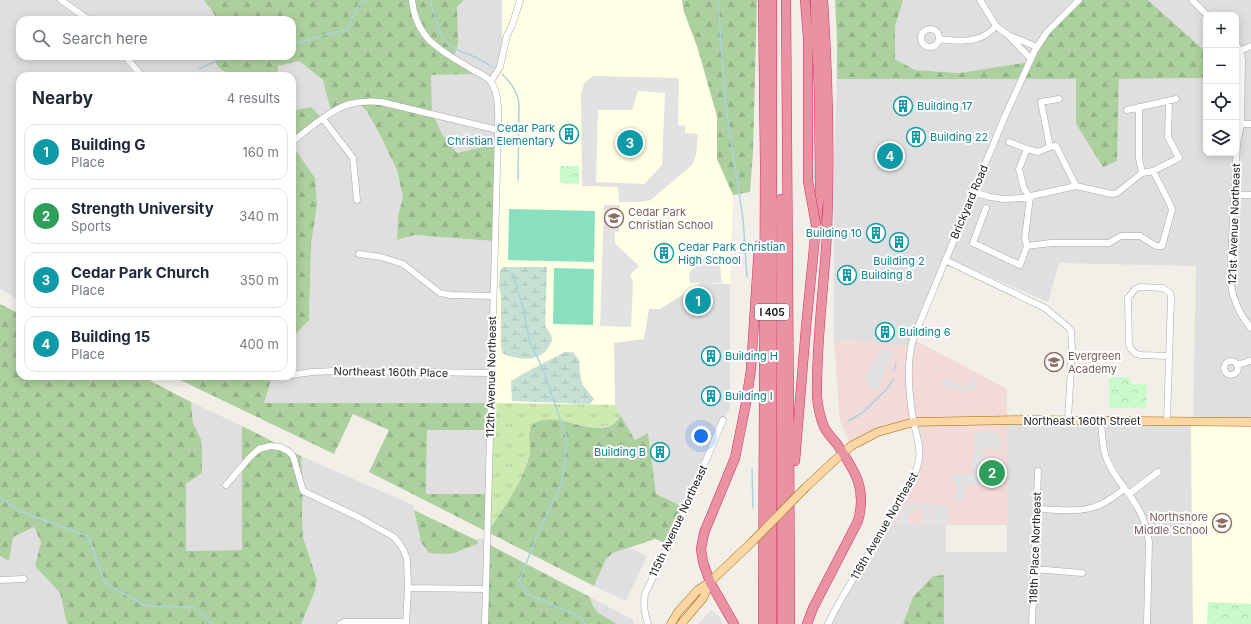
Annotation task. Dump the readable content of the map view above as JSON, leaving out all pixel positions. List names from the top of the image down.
{
  "streets": {
    "highway": ["I 405"],
    "main road": ["Northeast 160th Street"],
    "street": [
      "Brickyard Road",
      "121st Avenue Northeast",
      "Northeast 160th Place",
      "112th Avenue Northeast",
      "115th Avenue Northeast",
      "116th Avenue Northeast",
      "118th Place Northeast"
    ]
  },
  "crossings": [
    ["Brickyard Road", "Northeast 160th Street"],
    ["Brickyard Road", "116th Avenue Northeast"],
    ["Northeast 160th Place", "112th Avenue Northeast"],
    ["Northeast 160th Street", "116th Avenue Northeast"]
  ],
  "places": {
    "building": [
      "Building 17",
      "Cedar Park Christian Elementary",
      "Building 22",
      "Building 10",
      "Building 2",
      "Cedar Park Christian High School",
      "Building 8",
      "Building 6",
      "Building H",
      "Building I",
      "Building B"
    ],
    "school or university": ["Cedar Park Christian School", "Evergreen Academy", "Northshore Middle School"]
  },
  "page": {
    "map_buttons": ["+", "−"],
    "search": "Search here",
    "heading": ["Nearby", "4 results"],
    "list": [
      {
        "mark": "1",
        "name": "Building G",
        "note": "Place",
        "value": "160 m"
      },
      {
        "mark": "2",
        "name": "Strength University",
        "note": "Sports",
        "value": "340 m"
      },
      {
        "mark": "3",
        "name": "Cedar Park Church",
        "note": "Place",
        "value": "350 m"
      },
      {
        "mark": "4",
        "name": "Building 15",
        "note": "Place",
        "value": "400 m"
      }
    ],
    "pins": [
      "3",
      "4",
      "1",
      "2"
    ]
  }
}
